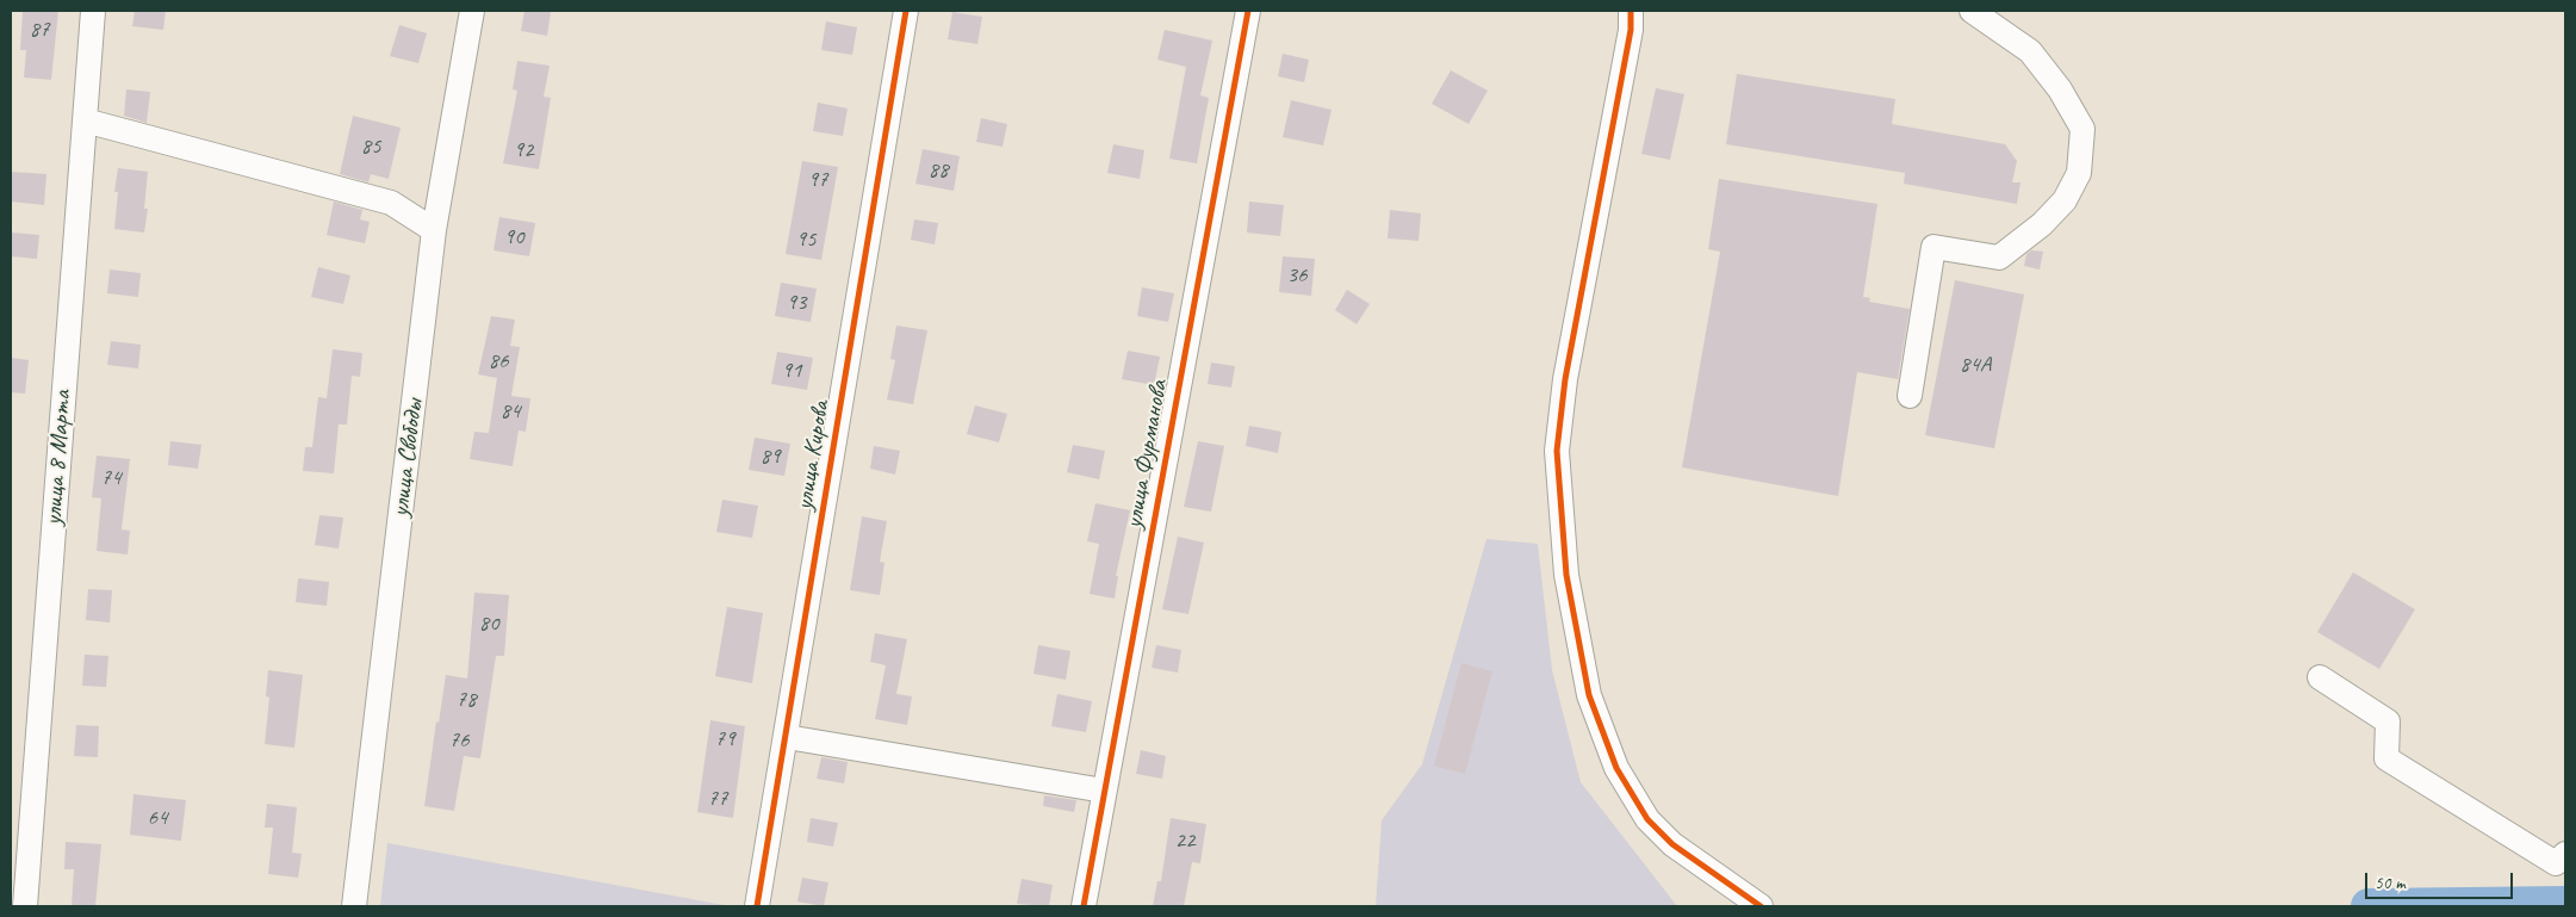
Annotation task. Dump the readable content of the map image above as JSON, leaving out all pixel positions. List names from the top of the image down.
{
  "streets": {
    "street": [
      "улица Фурманова",
      "улица Кирова",
      "улица 8 Марта",
      "улица Свободы"
    ]
  },
  "house_numbers": [
    "87",
    "85",
    "92",
    "88",
    "97",
    "90",
    "95",
    "36",
    "93",
    "86",
    "84А",
    "91",
    "84",
    "89",
    "74",
    "80",
    "78",
    "79",
    "76",
    "77",
    "64",
    "22"
  ],
  "scale_bar": "50 m"
}
